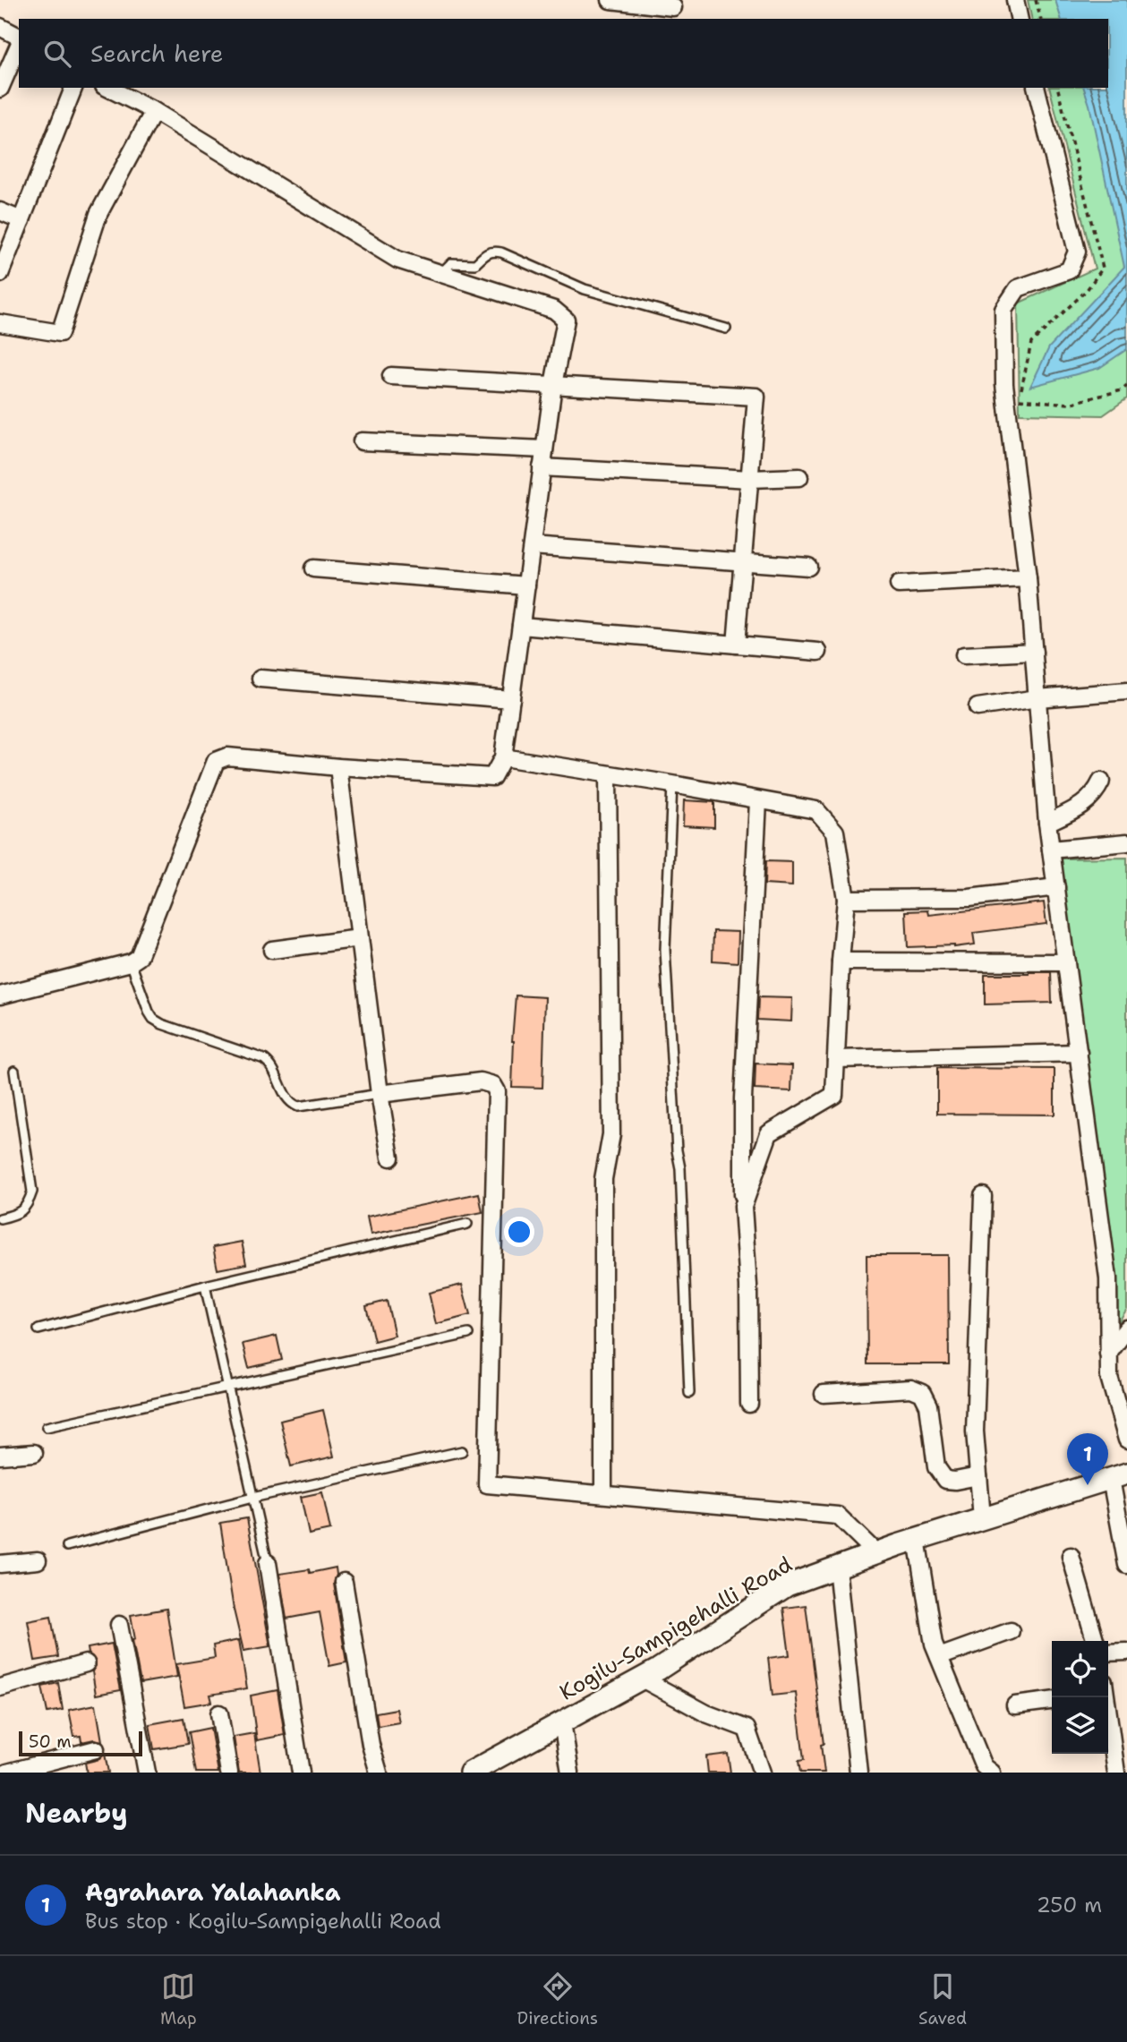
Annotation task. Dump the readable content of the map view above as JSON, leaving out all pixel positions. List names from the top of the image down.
{
  "streets": {
    "street": ["Kogilu-Sampigehalli Road"]
  },
  "scale_bar": "50 m",
  "page": {
    "search": "Search here",
    "pins": "1",
    "scale": "50 m",
    "heading": "Nearby",
    "list": [
      {
        "mark": "1",
        "name": "Agrahara Yalahanka",
        "note": "Bus stop · Kogilu-Sampigehalli Road",
        "value": "250 m"
      }
    ],
    "nav": ["Map", "Directions", "Saved"]
  }
}
